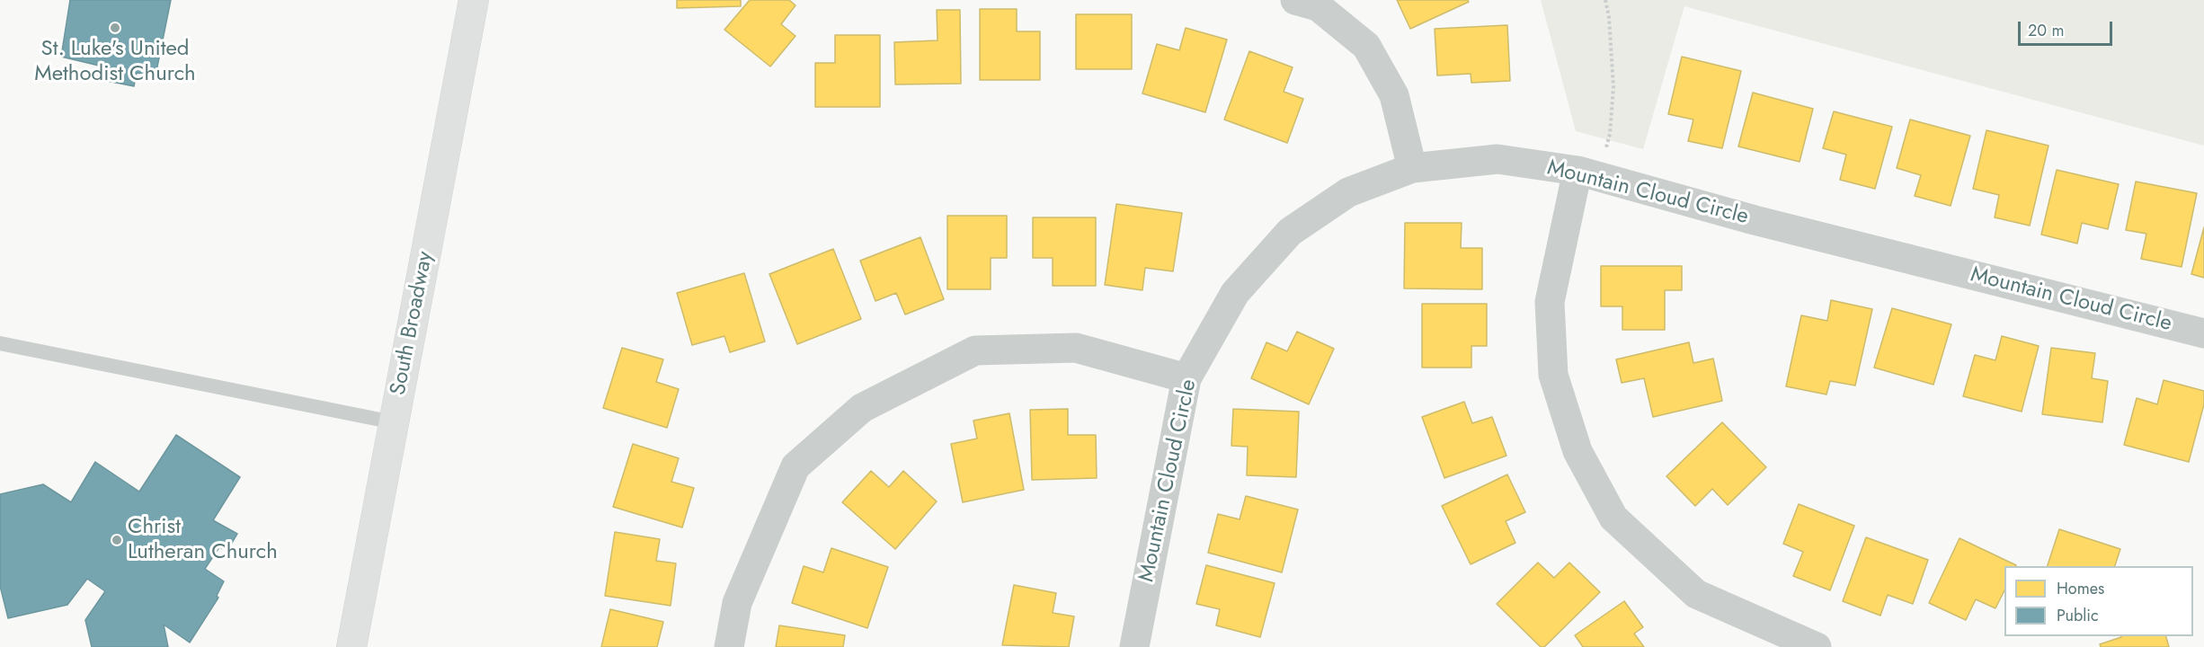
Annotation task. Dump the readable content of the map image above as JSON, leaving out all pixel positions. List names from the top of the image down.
{
  "streets": {
    "main road": ["South Broadway"],
    "street": ["Mountain Cloud Circle"]
  },
  "places": ["St. Luke's United Methodist Church", "Christ Lutheran Church"],
  "legend": ["Homes", "Public"],
  "scale_bar": "20 m"
}
